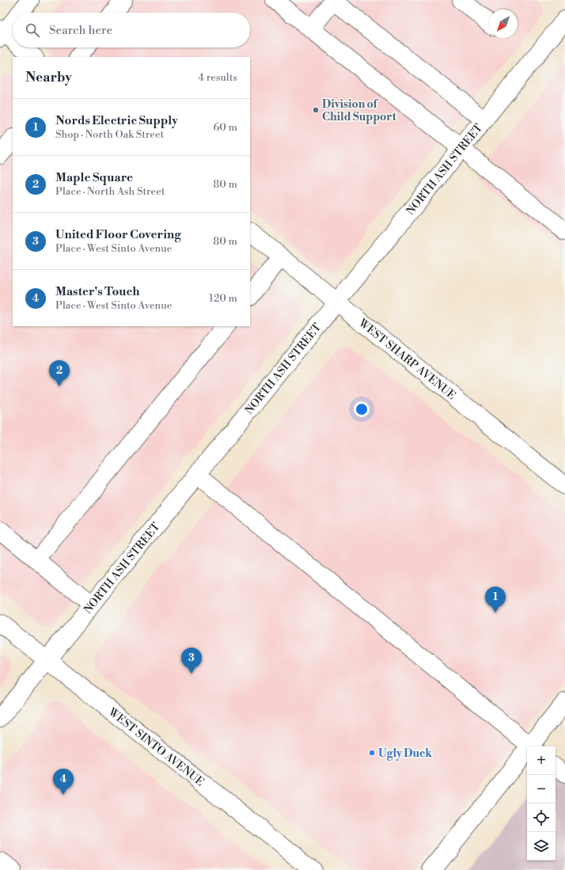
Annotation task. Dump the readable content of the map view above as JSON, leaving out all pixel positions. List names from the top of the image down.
{
  "streets": {
    "street": ["NORTH ASH STREET", "WEST SHARP AVENUE", "WEST SINTO AVENUE"]
  },
  "crossings": [
    ["NORTH ASH STREET", "WEST SHARP AVENUE"],
    ["NORTH ASH STREET", "WEST SINTO AVENUE"]
  ],
  "places": ["Division of Child Support", "Ugly Duck"],
  "north": "bottom left",
  "page": {
    "search": "Search here",
    "heading": ["Nearby", "4 results"],
    "list": [
      {
        "mark": "1",
        "name": "Nords Electric Supply",
        "note": "Shop · North Oak Street",
        "value": "60 m"
      },
      {
        "mark": "2",
        "name": "Maple Square",
        "note": "Place · North Ash Street",
        "value": "80 m"
      },
      {
        "mark": "3",
        "name": "United Floor Covering",
        "note": "Place · West Sinto Avenue",
        "value": "80 m"
      },
      {
        "mark": "4",
        "name": "Master's Touch",
        "note": "Place · West Sinto Avenue",
        "value": "120 m"
      }
    ],
    "pins": [
      "2",
      "1",
      "3",
      "4"
    ],
    "map_buttons": ["+", "−"]
  }
}
